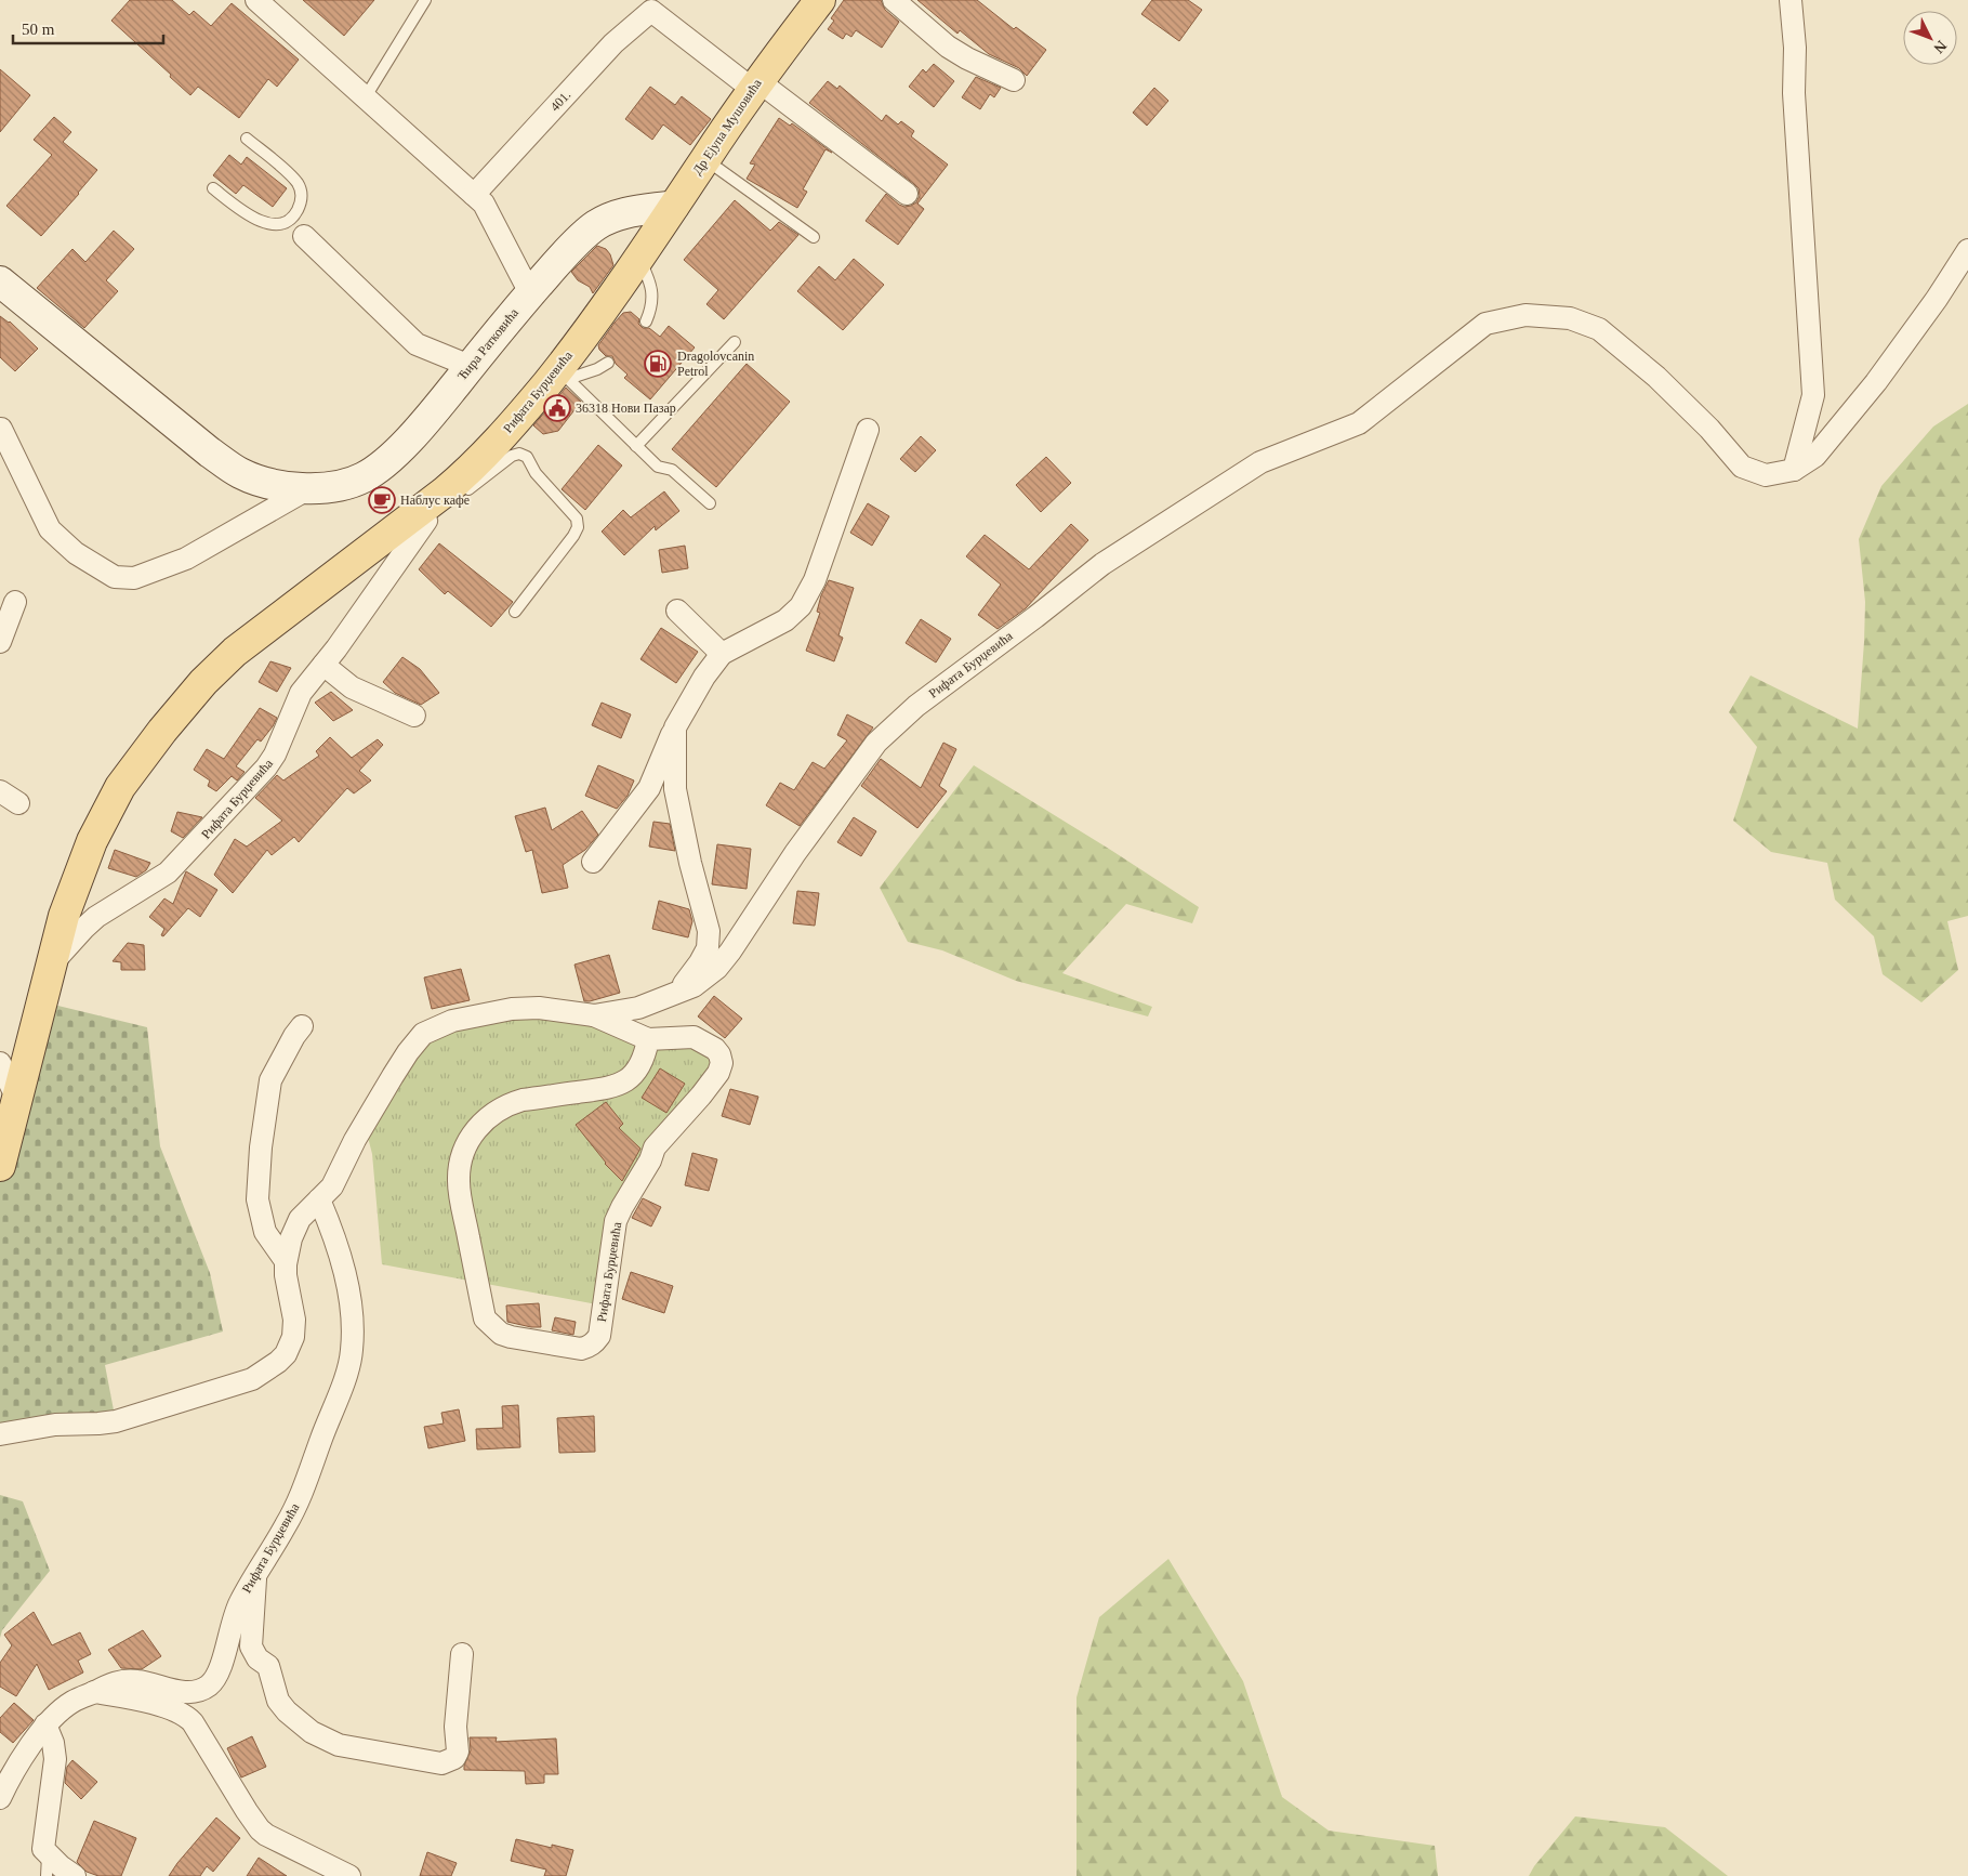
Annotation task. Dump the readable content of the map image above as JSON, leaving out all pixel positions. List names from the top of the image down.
{
  "streets": {
    "main road": ["Др Ејупа Мушовића", "Рифата Бурџевића"],
    "street": ["401.", "Ћира Ратковића"]
  },
  "crossings": [
    ["401.", "Др Ејупа Мушовића"],
    ["Др Ејупа Мушовића", "Ћира Ратковића"],
    ["Др Ејупа Мушовића", "Рифата Бурџевића"]
  ],
  "places": {
    "fuel station": ["Dragolovcanin Petrol"],
    "public building": ["36318 Нови Пазар"],
    "cafe": ["Наблус кафе"]
  },
  "scale_bar": "50 m",
  "north": "bottom right"
}
